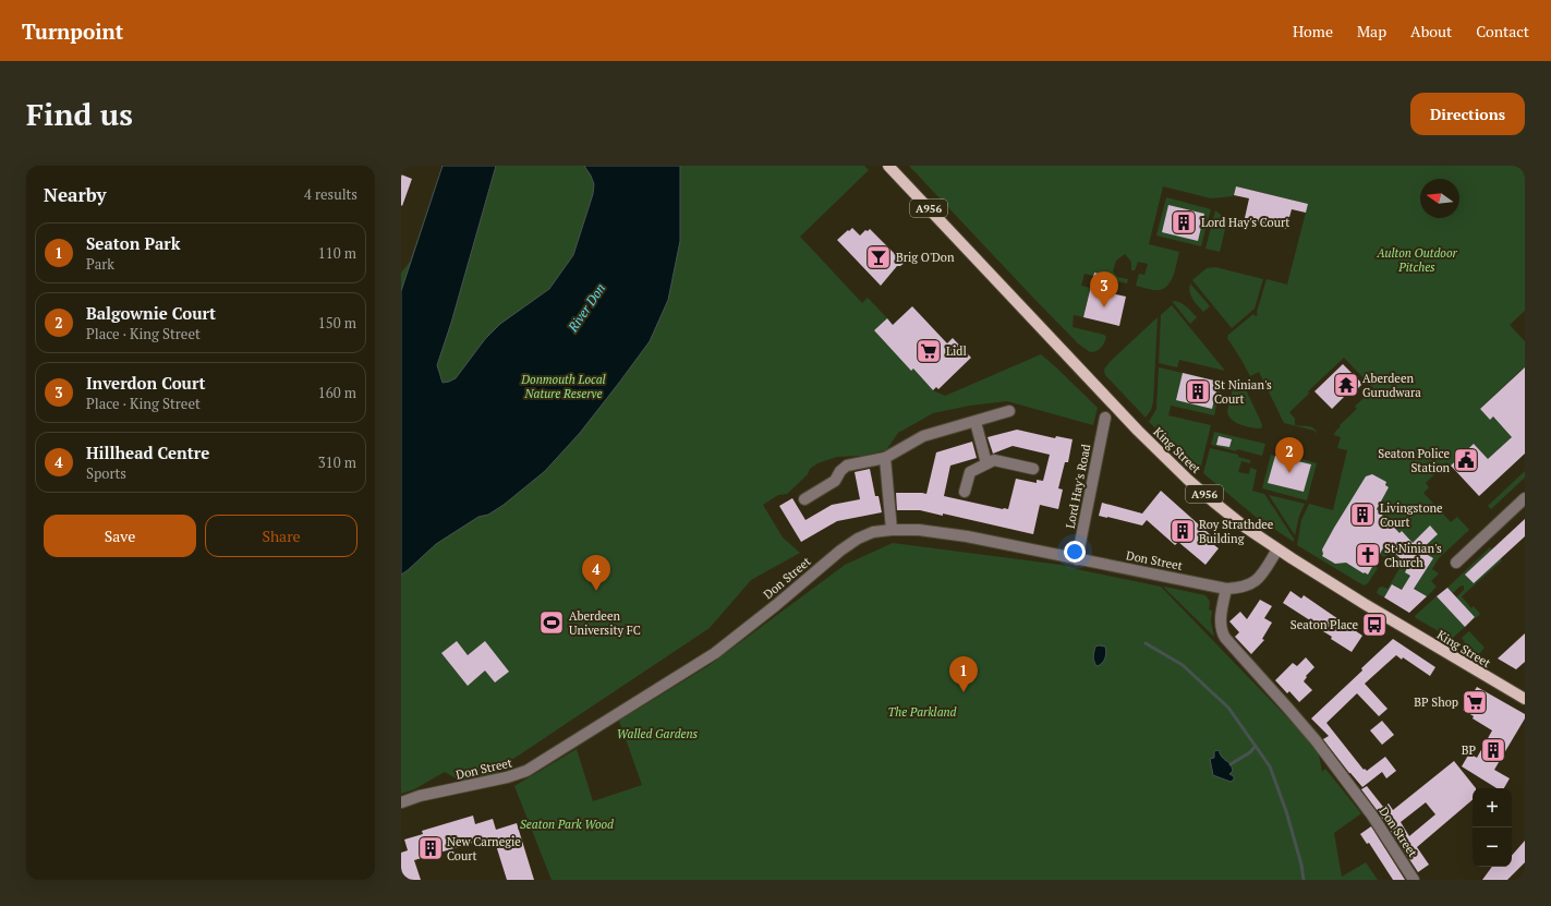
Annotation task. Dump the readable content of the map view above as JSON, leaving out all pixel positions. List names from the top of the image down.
{
  "streets": {
    "main road": ["A956", "King Street"],
    "street": ["Lord Hay's Road", "Don Street"]
  },
  "crossings": [
    ["King Street", "Don Street"],
    ["Lord Hay's Road", "Don Street"]
  ],
  "water": ["River Don"],
  "parks": [
    "Aulton Outdoor Pitches",
    "Donmouth Local Nature Reserve",
    "The Parkland",
    "Walled Gardens",
    "Seaton Park Wood"
  ],
  "places": {
    "building": [
      "Lord Hay's Court",
      "St Ninian's Court",
      "Livingstone Court",
      "Roy Strathdee Building",
      "BP",
      "New Carnegie Court"
    ],
    "bar": ["Brig O'Don"],
    "supermarket": ["Lidl", "BP Shop"],
    "temple": ["Aberdeen Gurudwara"],
    "public building": ["Seaton Police Station"],
    "church": ["St Ninian's Church"],
    "sports": ["Aberdeen University FC"],
    "bus stop": ["Seaton Place"]
  },
  "north": "left",
  "page": {
    "header": "Turnpoint",
    "nav": [
      "Home",
      "Map",
      "About",
      "Contact"
    ],
    "buttons": [
      "Directions",
      ["Save", "Share"]
    ],
    "title": "Find us",
    "heading": ["Nearby", "4 results"],
    "list": [
      {
        "mark": "1",
        "name": "Seaton Park",
        "note": "Park",
        "value": "110 m"
      },
      {
        "mark": "2",
        "name": "Balgownie Court",
        "note": "Place · King Street",
        "value": "150 m"
      },
      {
        "mark": "3",
        "name": "Inverdon Court",
        "note": "Place · King Street",
        "value": "160 m"
      },
      {
        "mark": "4",
        "name": "Hillhead Centre",
        "note": "Sports",
        "value": "310 m"
      }
    ],
    "pins": [
      "3",
      "2",
      "4",
      "1"
    ],
    "map_buttons": ["+", "−"]
  }
}
